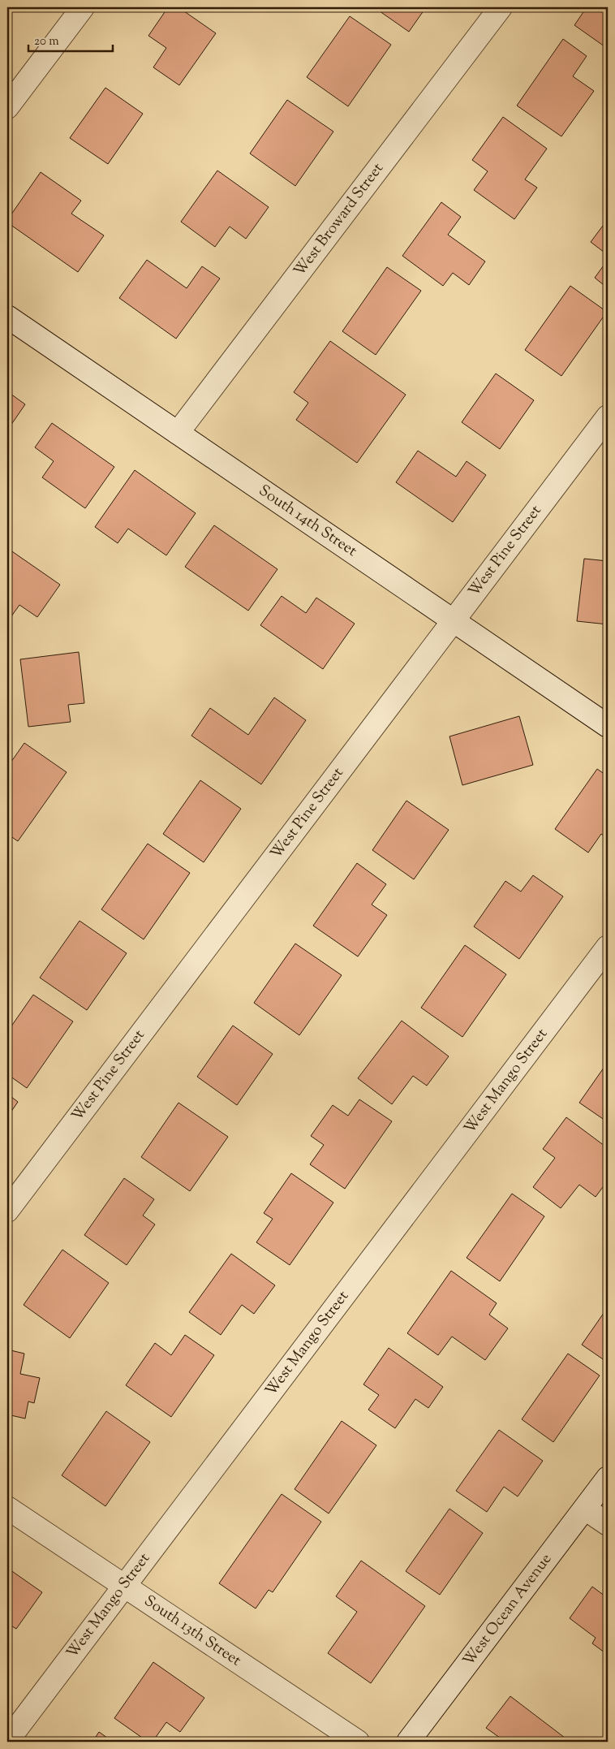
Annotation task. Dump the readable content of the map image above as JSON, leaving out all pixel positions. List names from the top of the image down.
{
  "streets": {
    "street": [
      "West Broward Street",
      "South 14th Street",
      "West Pine Street",
      "West Mango Street",
      "West Ocean Avenue",
      "South 13th Street"
    ]
  },
  "crossings": [
    ["West Broward Street", "South 14th Street"],
    ["South 14th Street", "West Pine Street"],
    ["West Mango Street", "South 13th Street"]
  ],
  "scale_bar": "20 m"
}
